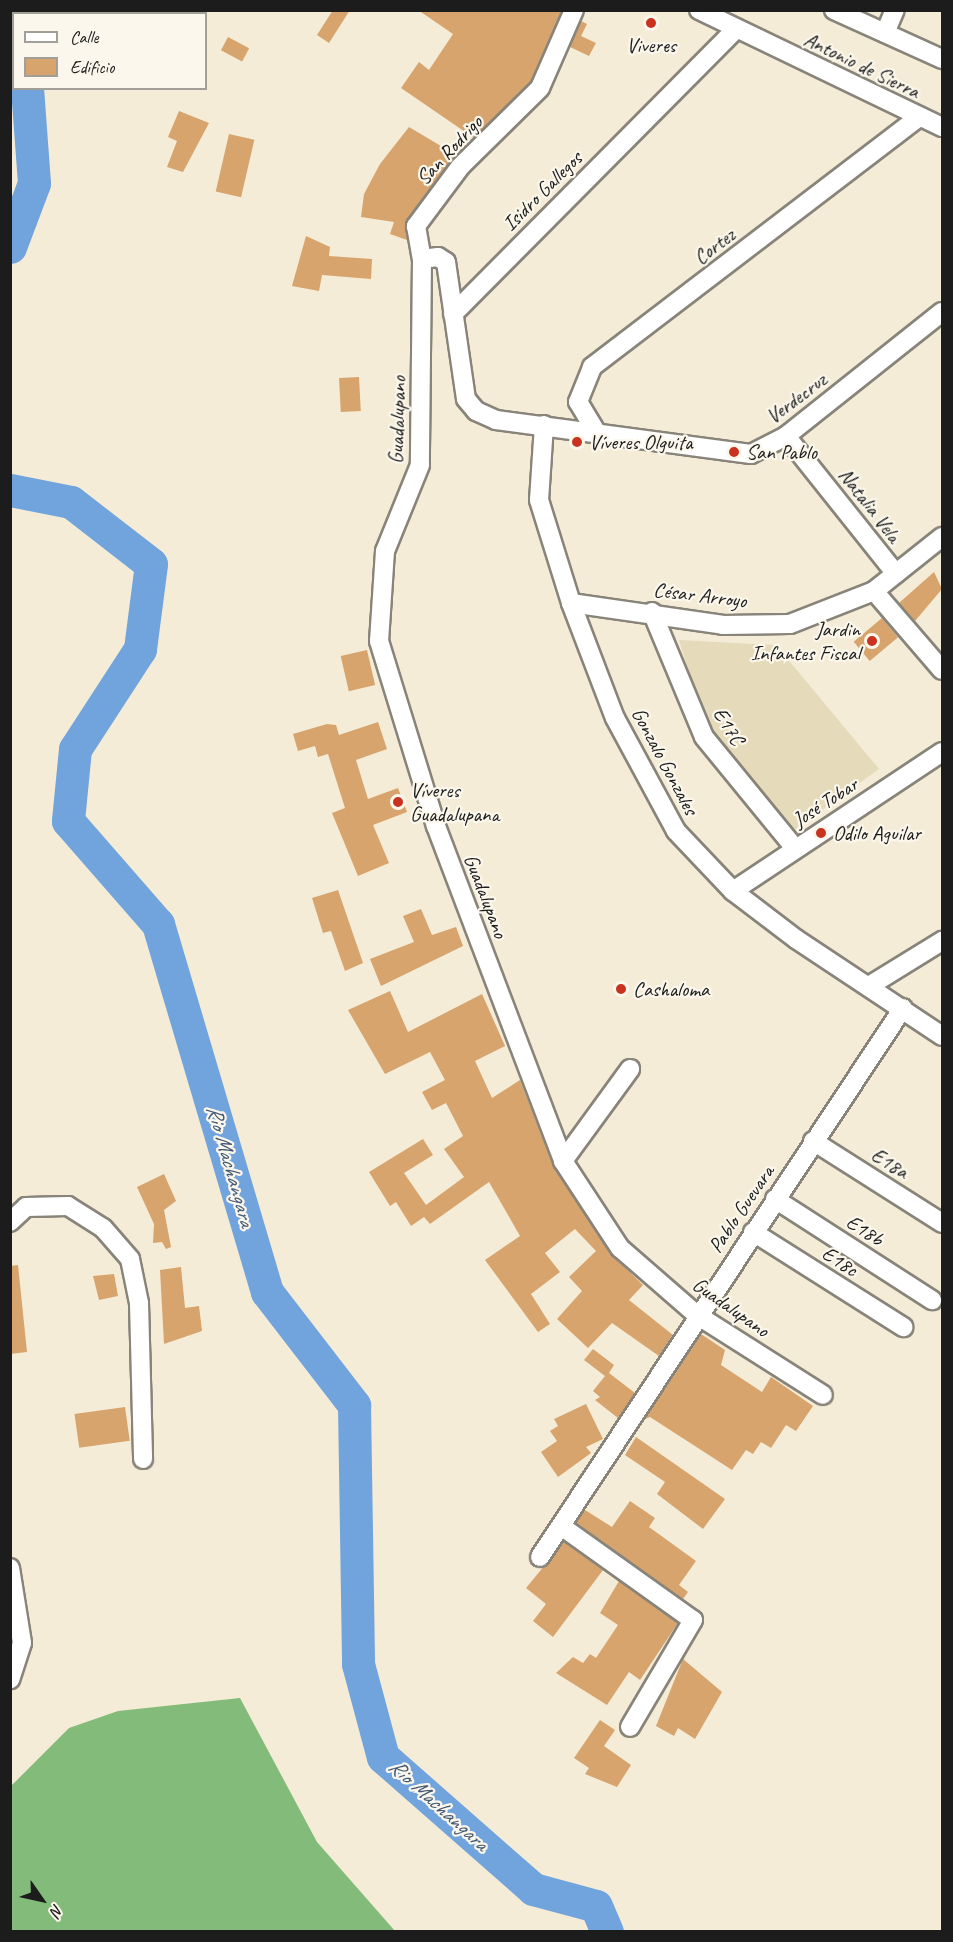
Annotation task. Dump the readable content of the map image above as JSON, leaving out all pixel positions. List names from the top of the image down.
{
  "streets": {
    "street": [
      "Antonio de Sierra",
      "San Rodrigo",
      "Isidro Gallegos",
      "Cortez",
      "Verdecruz",
      "Guadalupano",
      "Natalia Vela",
      "César Arroyo",
      "E17C",
      "Gonzalo Gonzales",
      "José Tobar",
      "E18a",
      "Pablo Guevara",
      "E18b",
      "E18c"
    ]
  },
  "crossings": [
    ["Antonio de Sierra", "Isidro Gallegos"],
    ["Antonio de Sierra", "Cortez"],
    ["San Rodrigo", "Guadalupano"],
    ["Isidro Gallegos", "Verdecruz"],
    ["Cortez", "Verdecruz"],
    ["Verdecruz", "Natalia Vela"],
    ["Verdecruz", "Gonzalo Gonzales"],
    ["Guadalupano", "Pablo Guevara"],
    ["Natalia Vela", "César Arroyo"],
    ["César Arroyo", "E17C"],
    ["César Arroyo", "Gonzalo Gonzales"],
    ["E17C", "José Tobar"],
    ["Gonzalo Gonzales", "José Tobar"],
    ["Gonzalo Gonzales", "Pablo Guevara"],
    ["E18a", "Pablo Guevara"],
    ["Pablo Guevara", "E18b"],
    ["Pablo Guevara", "E18c"]
  ],
  "water": ["Rio Machangara"],
  "places": [
    "Viveres",
    "Víveres Olguita",
    "San Pablo",
    "Jardin Infantes Fiscal",
    "Víveres Guadalupana",
    "Odilo Aguilar",
    "Cashaloma"
  ],
  "legend": ["Calle", "Edificio"],
  "north": "bottom right"
}
